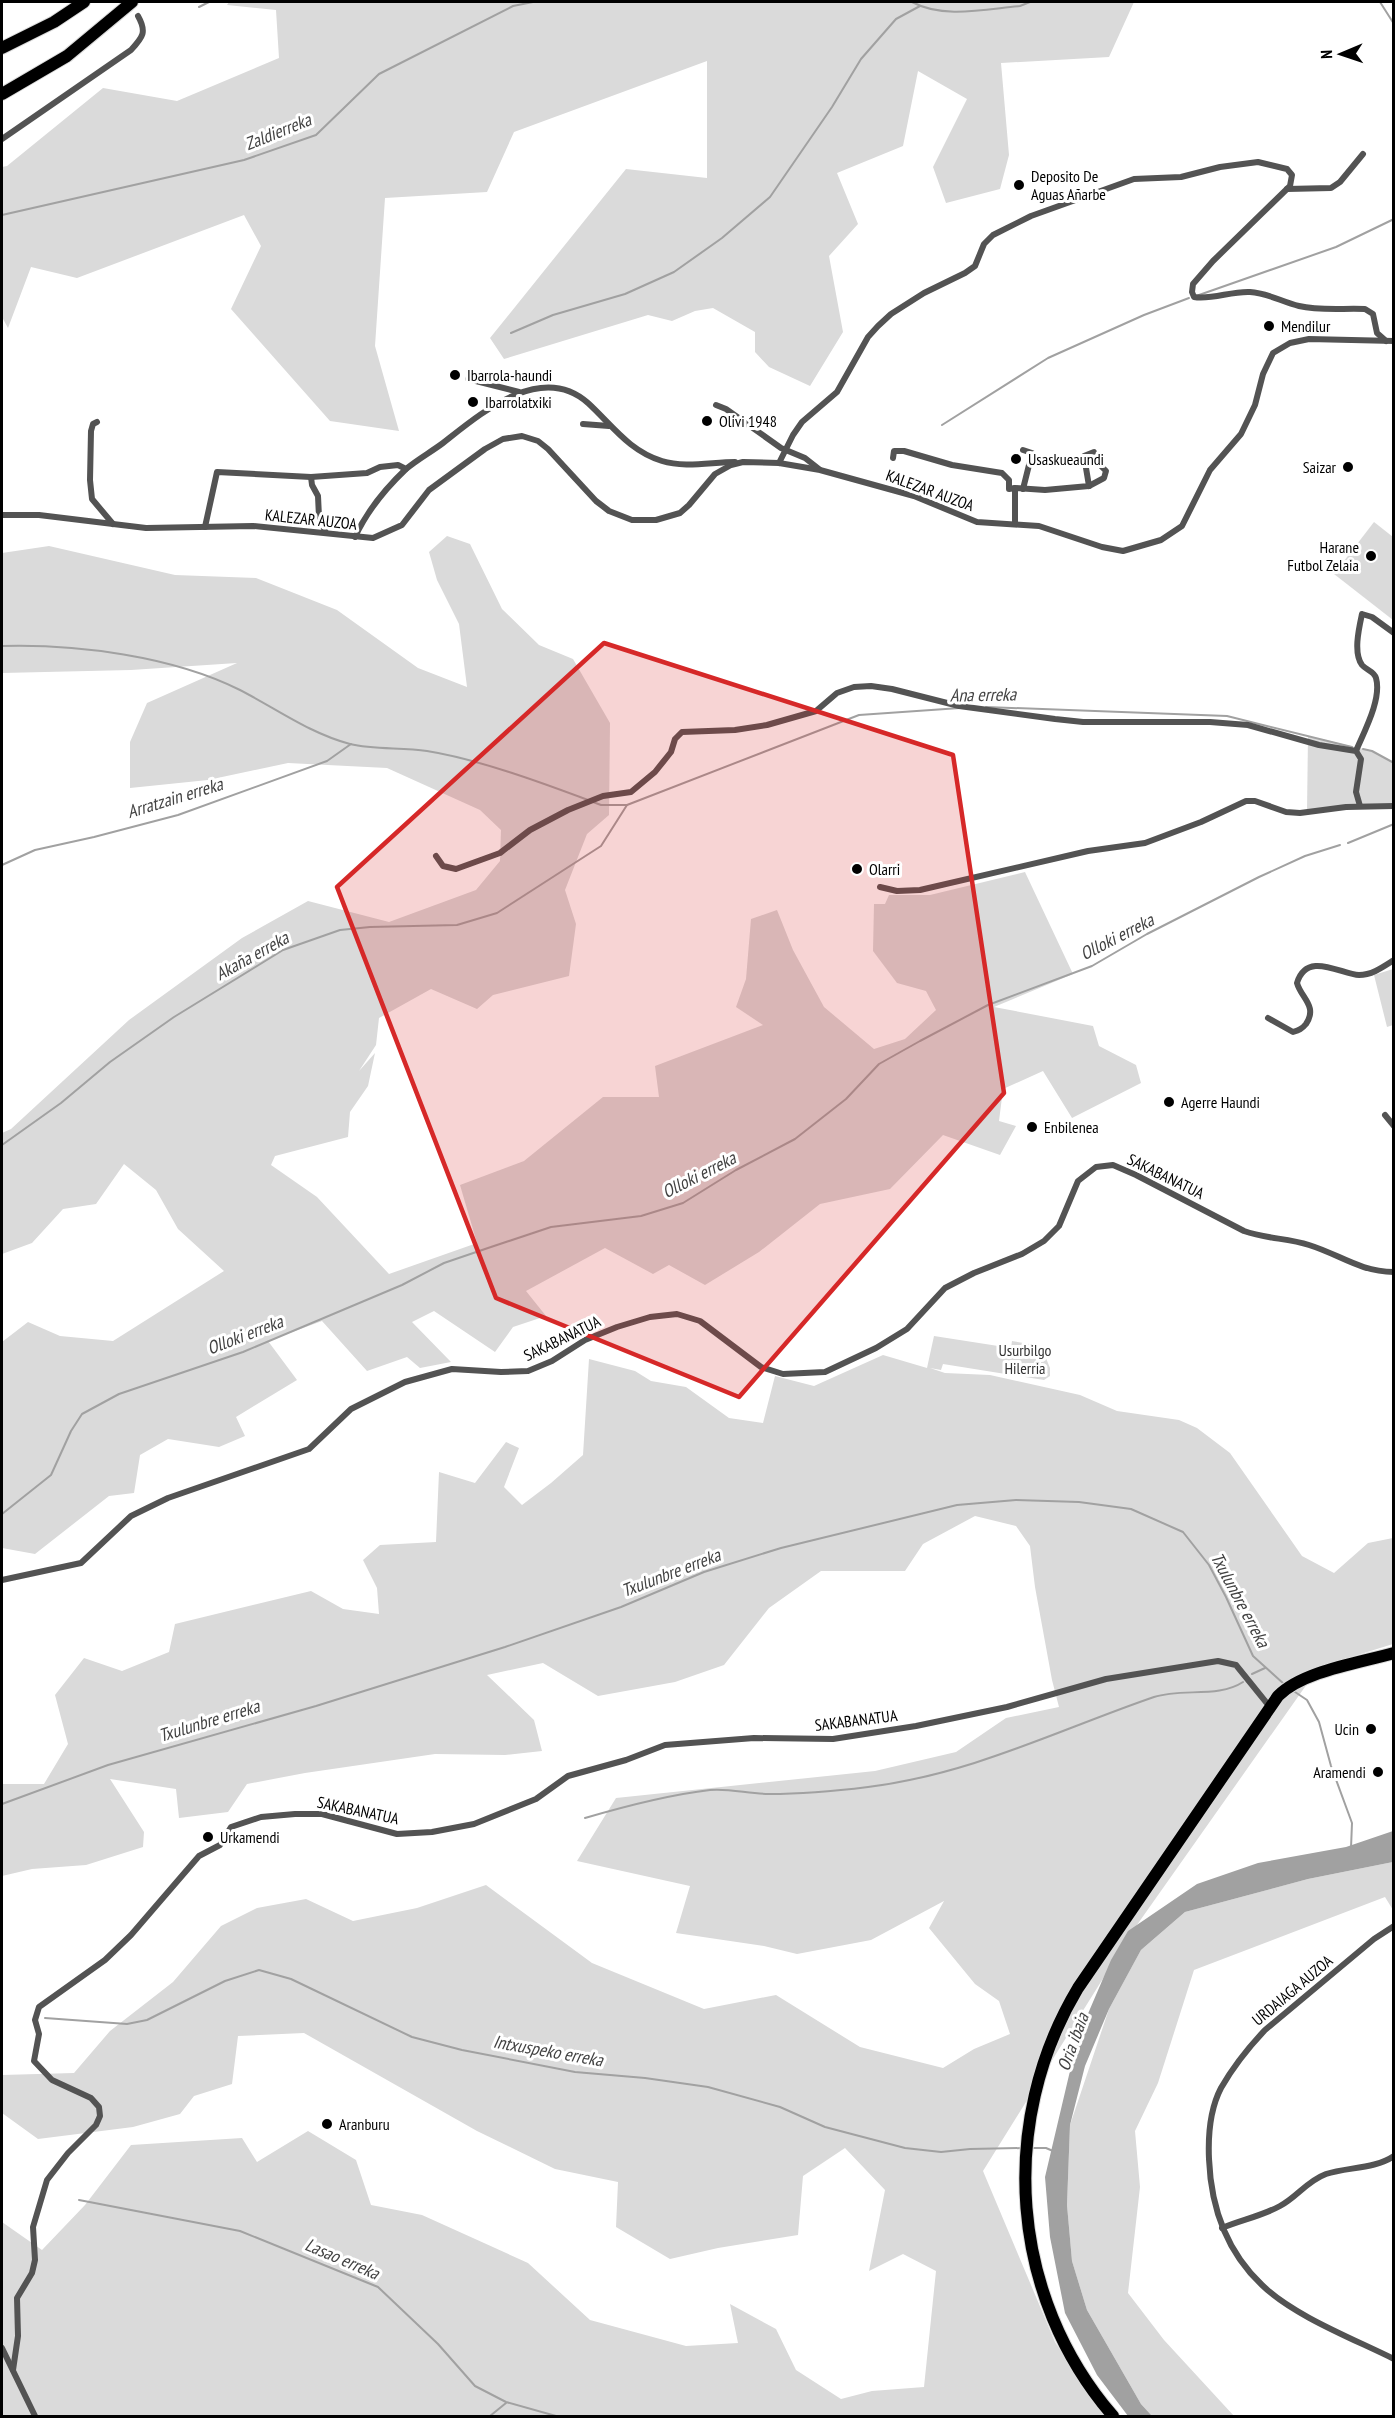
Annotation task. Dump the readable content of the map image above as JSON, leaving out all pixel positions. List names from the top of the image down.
{
  "streets": {
    "street": ["KALEZAR AUZOA", "SAKABANATUA", "URDAIAGA AUZOA"]
  },
  "water": [
    "Zaldierreka",
    "Ana erreka",
    "Arratzain erreka",
    "Olloki erreka",
    "Akaña erreka",
    "Txulunbre erreka",
    "Oria ibaia",
    "Intxuspeko erreka",
    "Lasao erreka"
  ],
  "parks": ["Usurbilgo Hilerria"],
  "places": [
    "Deposito De Aguas Añarbe",
    "Mendilur",
    "Ibarrola-haundi",
    "Ibarrolatxiki",
    "Olivi 1948",
    "Usaskueaundi",
    "Saizar",
    "Harane Futbol Zelaia",
    "Olarri",
    "Agerre Haundi",
    "Enbilenea",
    "Ucin",
    "Aramendi",
    "Urkamendi",
    "Aranburu"
  ],
  "north": "left"
}
